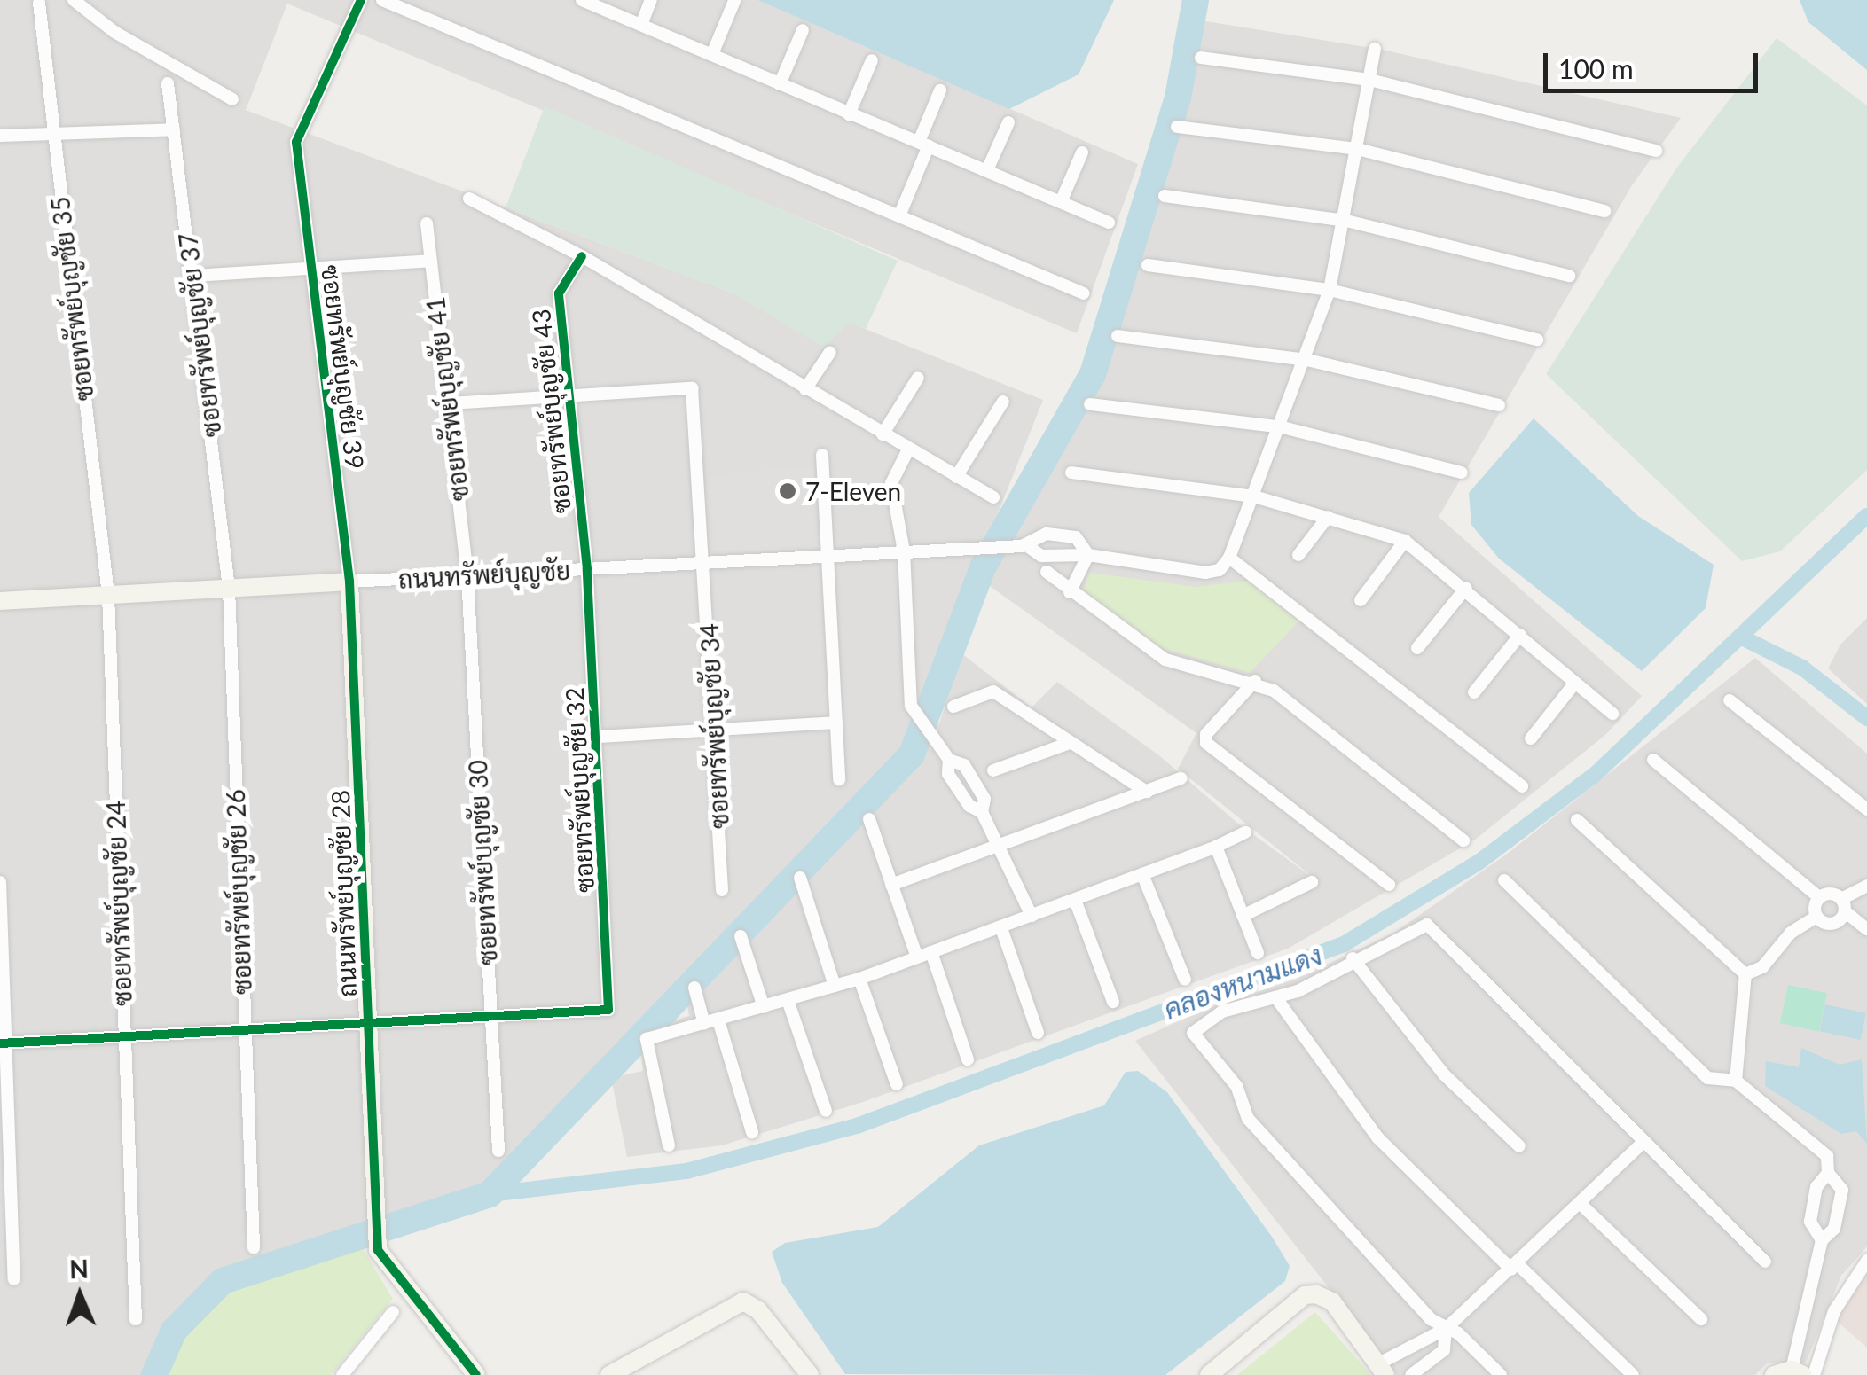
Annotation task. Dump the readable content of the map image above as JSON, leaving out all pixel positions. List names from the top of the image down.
{
  "streets": {
    "street": [
      "ซอยทรัพย์บุญชัย 35",
      "ซอยทรัพย์บุญชัย 37",
      "ซอยทรัพย์บุญชัย 39",
      "ซอยทรัพย์บุญชัย 41",
      "ซอยทรัพย์บุญชัย 43",
      "ถนนทรัพย์บุญชัย",
      "ซอยทรัพย์บุญชัย 34",
      "ซอยทรัพย์บุญชัย 32",
      "ซอยทรัพย์บุญชัย 30",
      "ซอยทรัพย์บุญชัย 26",
      "ถนนทรัพย์บุญชัย 28",
      "ซอยทรัพย์บุญชัย 24"
    ]
  },
  "crossings": [
    ["ซอยทรัพย์บุญชัย 35", "ถนนทรัพย์บุญชัย"],
    ["ซอยทรัพย์บุญชัย 35", "ซอยทรัพย์บุญชัย 24"],
    ["ซอยทรัพย์บุญชัย 37", "ถนนทรัพย์บุญชัย"],
    ["ซอยทรัพย์บุญชัย 37", "ซอยทรัพย์บุญชัย 26"],
    ["ซอยทรัพย์บุญชัย 39", "ถนนทรัพย์บุญชัย"],
    ["ซอยทรัพย์บุญชัย 39", "ถนนทรัพย์บุญชัย 28"],
    ["ซอยทรัพย์บุญชัย 41", "ถนนทรัพย์บุญชัย"],
    ["ซอยทรัพย์บุญชัย 41", "ซอยทรัพย์บุญชัย 30"],
    ["ซอยทรัพย์บุญชัย 43", "ถนนทรัพย์บุญชัย"],
    ["ซอยทรัพย์บุญชัย 43", "ซอยทรัพย์บุญชัย 34"],
    ["ซอยทรัพย์บุญชัย 43", "ซอยทรัพย์บุญชัย 32"],
    ["ถนนทรัพย์บุญชัย", "ซอยทรัพย์บุญชัย 34"],
    ["ถนนทรัพย์บุญชัย", "ซอยทรัพย์บุญชัย 32"],
    ["ถนนทรัพย์บุญชัย", "ซอยทรัพย์บุญชัย 30"],
    ["ถนนทรัพย์บุญชัย", "ซอยทรัพย์บุญชัย 26"],
    ["ถนนทรัพย์บุญชัย", "ถนนทรัพย์บุญชัย 28"],
    ["ถนนทรัพย์บุญชัย", "ซอยทรัพย์บุญชัย 24"],
    ["ซอยทรัพย์บุญชัย 32", "ซอยทรัพย์บุญชัย 30"]
  ],
  "water": ["คลองหนามแดง"],
  "places": ["7-Eleven"],
  "scale_bar": "100 m",
  "north": "top"
}
